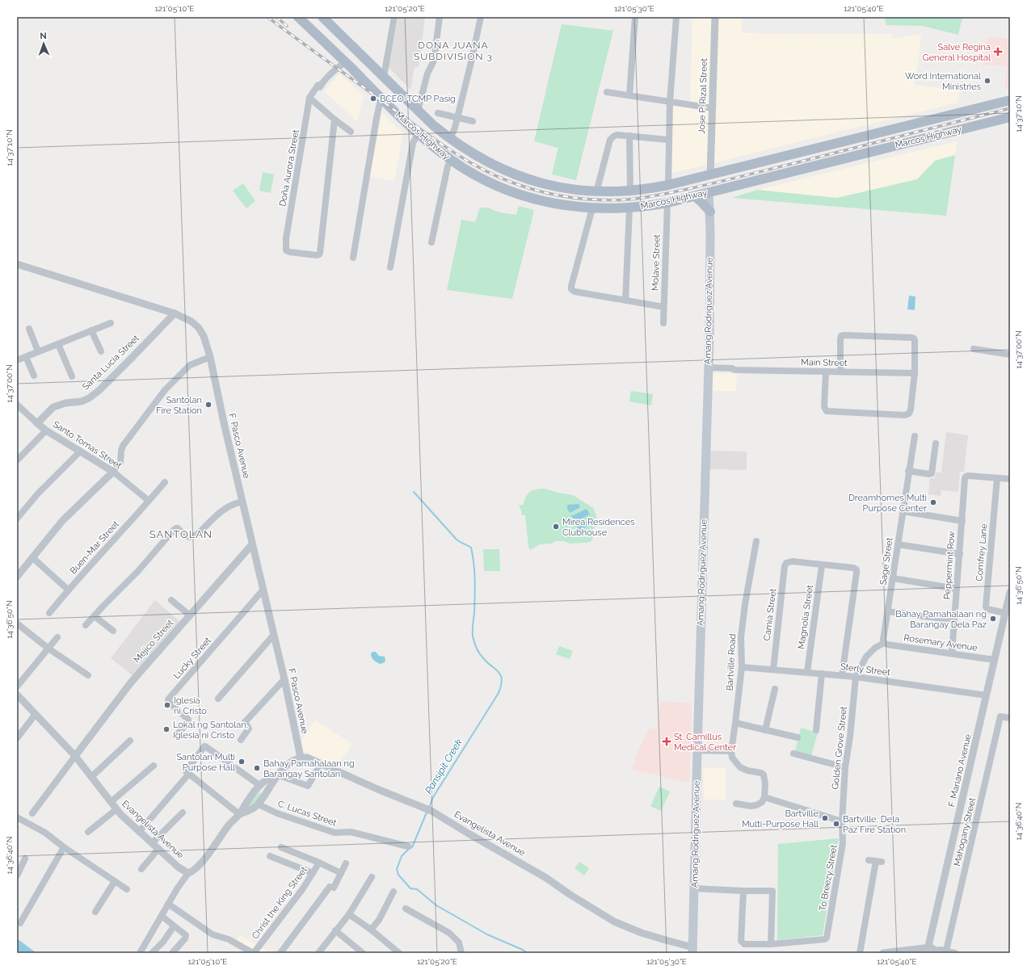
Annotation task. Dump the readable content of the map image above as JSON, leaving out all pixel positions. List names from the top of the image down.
{
  "streets": {
    "main road": ["Marcos Highway", "Amang Rodriguez Avenue"],
    "street": [
      "Jose P. Rizal Street",
      "Doña Aurora Street",
      "Molave Street",
      "Santa Lucia Street",
      "Main Street",
      "Santo Tomas Street",
      "F. Pasco Avenue",
      "Buen-Mar Street",
      "Comfrey Lane",
      "Sage Street",
      "Peppermint Row",
      "Camia Street",
      "Magnolia Street",
      "Mejico Street",
      "Rosemary Avenue",
      "Lucky Street",
      "Bartville Road",
      "Sterly Street",
      "Golden Grove Street",
      "F. Mariano Avenue",
      "C. Lucas Street",
      "Evangelista Avenue",
      "Mahogany Street",
      "To Breezy Street",
      "Christ the King Street"
    ]
  },
  "crossings": [
    ["Jose P. Rizal Street", "Marcos Highway"],
    ["Marcos Highway", "Doña Aurora Street"],
    ["Marcos Highway", "Molave Street"],
    ["Marcos Highway", "Amang Rodriguez Avenue"],
    ["Amang Rodriguez Avenue", "Main Street"],
    ["Amang Rodriguez Avenue", "Evangelista Avenue"],
    ["Santa Lucia Street", "Santo Tomas Street"],
    ["Santa Lucia Street", "F. Pasco Avenue"],
    ["Santo Tomas Street", "Buen-Mar Street"],
    ["F. Pasco Avenue", "Mejico Street"],
    ["F. Pasco Avenue", "Lucky Street"],
    ["F. Pasco Avenue", "Evangelista Avenue"],
    ["Comfrey Lane", "Peppermint Row"],
    ["Comfrey Lane", "F. Mariano Avenue"],
    ["Sage Street", "Rosemary Avenue"],
    ["Peppermint Row", "Rosemary Avenue"],
    ["Camia Street", "Magnolia Street"],
    ["Camia Street", "Sterly Street"],
    ["Magnolia Street", "Sterly Street"],
    ["Mejico Street", "Evangelista Avenue"],
    ["Rosemary Avenue", "F. Mariano Avenue"],
    ["Bartville Road", "Sterly Street"],
    ["Sterly Street", "Golden Grove Street"],
    ["Sterly Street", "F. Mariano Avenue"],
    ["Golden Grove Street", "To Breezy Street"]
  ],
  "districts": ["DOÑA JUANA SUBDIVISION 3", "SANTOLAN"],
  "water": ["Pansipit Creek"],
  "places": {
    "health": ["Salve Regina General Hospital", "St. Camillus Medical Center"],
    "other": [
      "Word International Ministries",
      "BCEO-TCMP Pasig",
      "Santolan Fire Station",
      "Dreamhomes Multi Purpose Center",
      "Mirea Residences Clubhouse",
      "Bahay Pamahalaan ng Barangay Dela Paz",
      "Iglesia ni Cristo",
      "Lokal ng Santolan, Iglesia ni Cristo",
      "Santolan Multi Purpose Hall",
      "Bahay Pamahalaan ng Barangay Santolan",
      "Bartville Multi-Purpose Hall",
      "Bartville, Dela Paz Fire Station"
    ]
  },
  "north": "top",
  "coordinates": [
    "121°05'10\"E",
    "121°05'20\"E",
    "121°05'30\"E",
    "121°05'40\"E",
    "14°37'10\"N",
    "14°37'00\"N",
    "14°36'50\"N",
    "14°36'40\"N"
  ]
}
